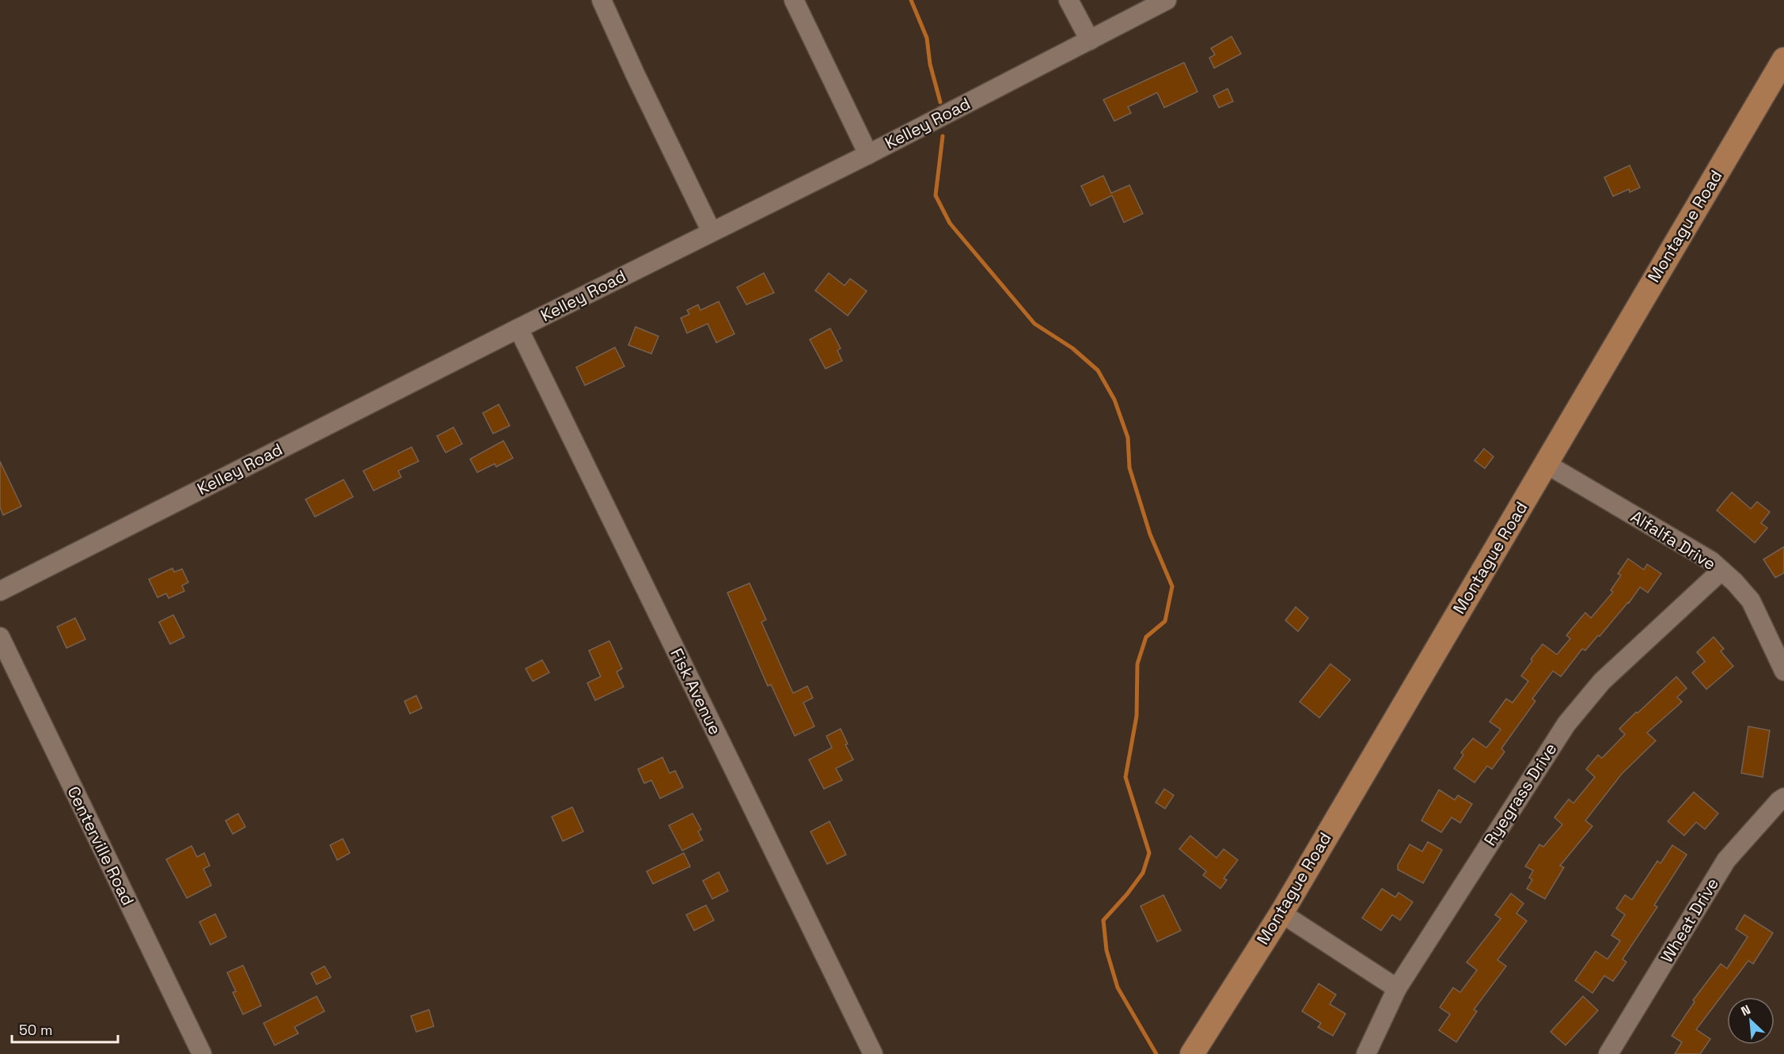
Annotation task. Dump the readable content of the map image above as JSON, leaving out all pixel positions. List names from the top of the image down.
{
  "streets": {
    "main road": ["Montague Road"],
    "street": [
      "Kelley Road",
      "Alfalfa Drive",
      "Fisk Avenue",
      "Ryegrass Drive",
      "Centerville Road",
      "Wheat Drive"
    ]
  },
  "crossings": [
    ["Kelley Road", "Fisk Avenue"],
    ["Montague Road", "Alfalfa Drive"],
    ["Alfalfa Drive", "Ryegrass Drive"]
  ],
  "scale_bar": "50 m",
  "north": "top left"
}
